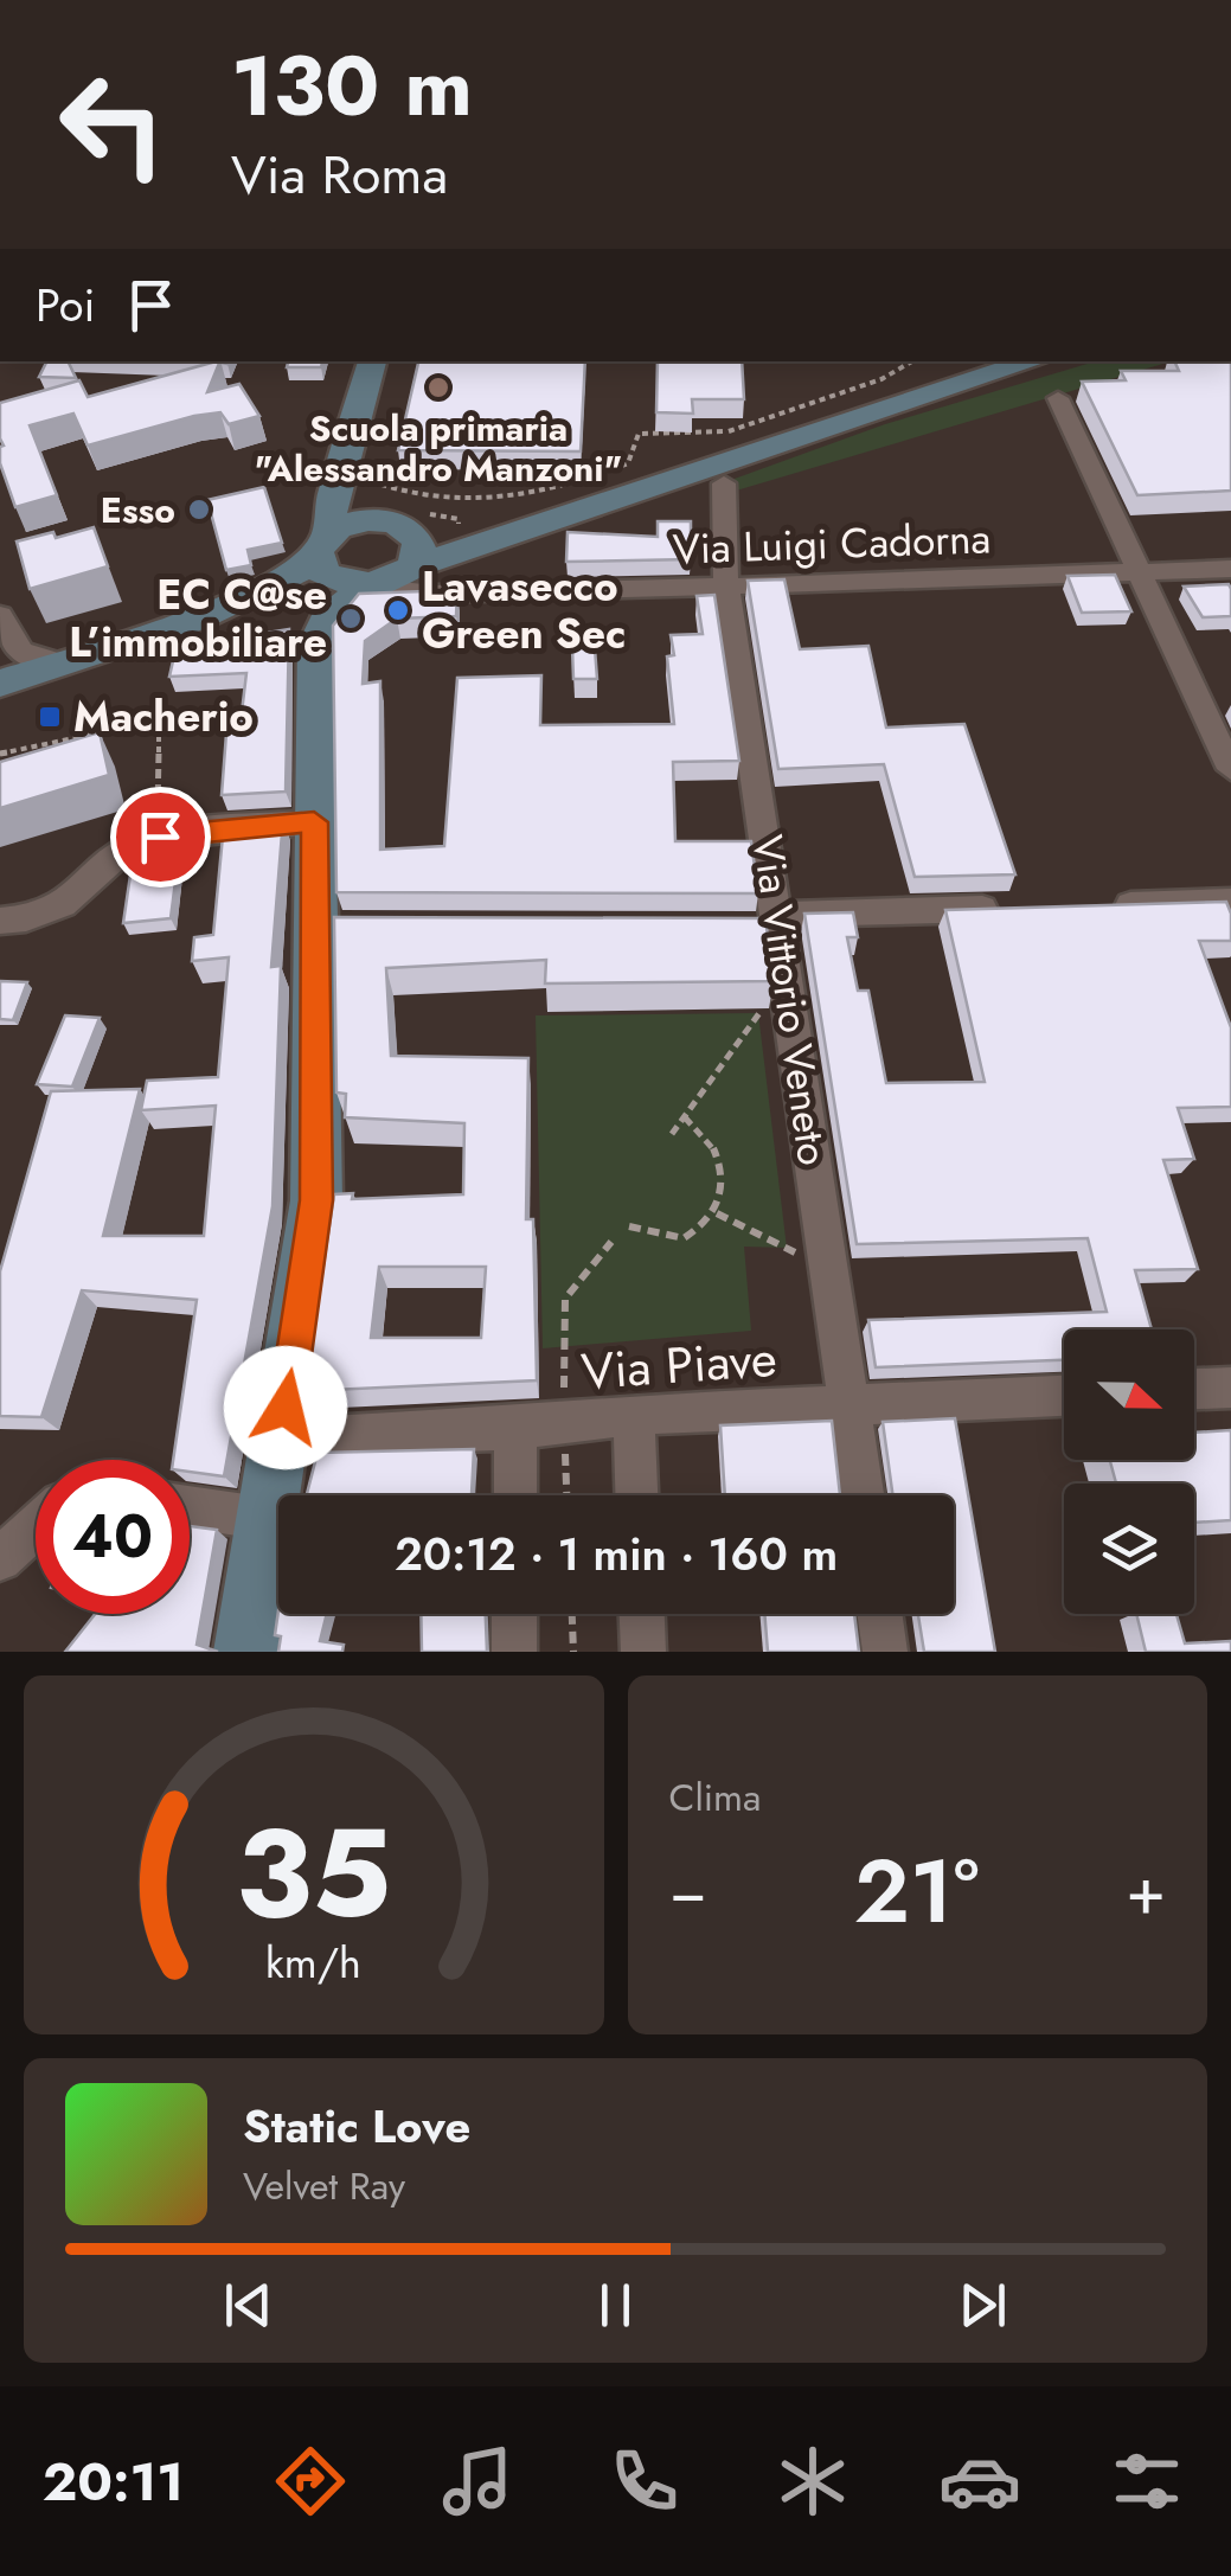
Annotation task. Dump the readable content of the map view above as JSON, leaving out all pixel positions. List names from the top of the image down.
{
  "streets": {
    "street": ["Via Luigi Cadorna", "Via Vittorio Veneto", "Via Piave"]
  },
  "crossings": [
    ["Via Luigi Cadorna", "Via Vittorio Veneto"],
    ["Via Vittorio Veneto", "Via Piave"]
  ],
  "places": {
    "other": [
      "Scuola primaria \"Alessandro Manzoni\"",
      "Esso",
      "Lavasecco Green Sec",
      "EC C@se L’immobiliare"
    ],
    "transit": ["Macherio"]
  },
  "north": "right",
  "page": {
    "turn": ["130 m", "Via Roma"],
    "then": "Poi",
    "limit": "40",
    "trip": "20:12 · 1 min · 160 m",
    "tile": "Clima",
    "heat": ["−", "21°", "+"],
    "song": ["Static Love", "Velvet Ray"],
    "tabs": "20:11",
    "gauge": ["35", "km/h"]
  }
}
